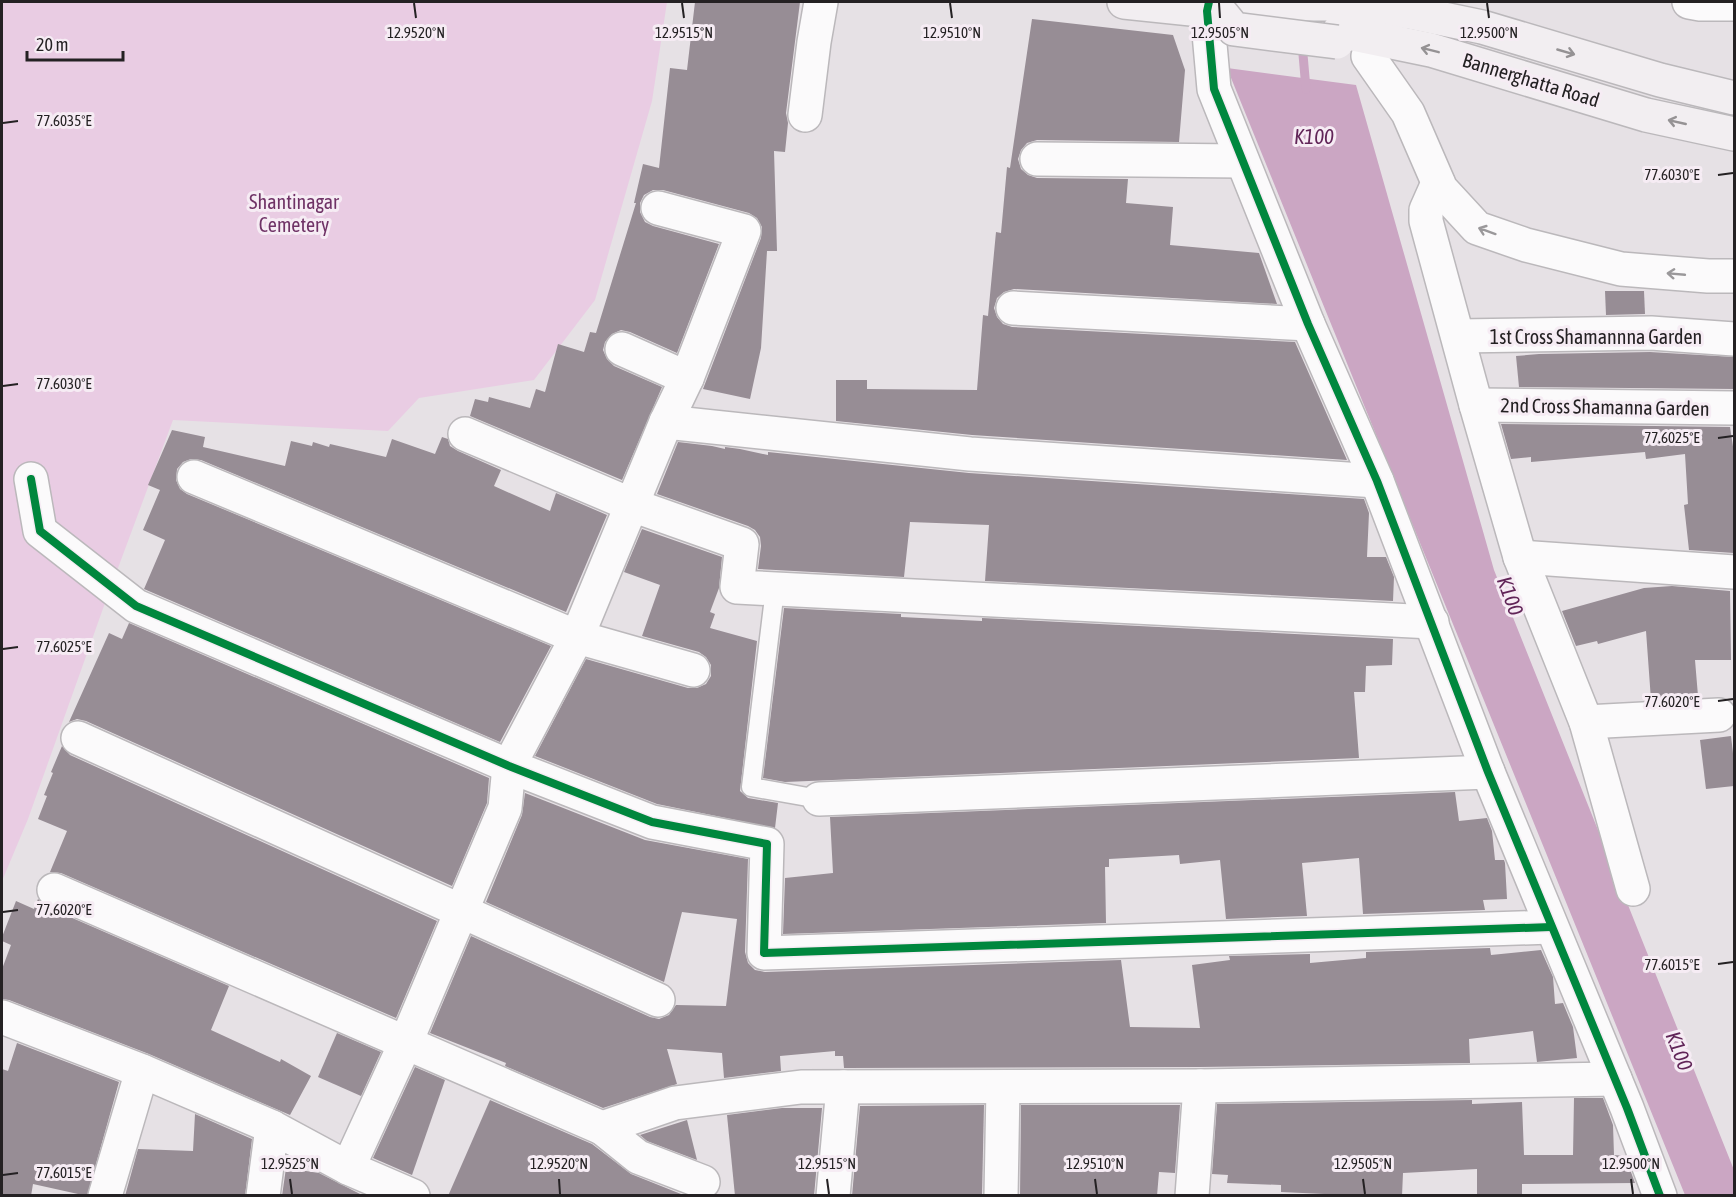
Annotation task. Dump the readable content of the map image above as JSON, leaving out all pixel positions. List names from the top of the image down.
{
  "streets": {
    "main road": ["Bannerghatta Road"],
    "street": ["1st Cross Shamannna Garden", "2nd Cross Shamanna Garden"]
  },
  "water": ["K100"],
  "parks": ["Shantinagar Cemetery"],
  "scale_bar": "20 m",
  "coordinates": [
    "12.9520°N",
    "12.9515°N",
    "12.9510°N",
    "12.9505°N",
    "12.9500°N",
    "77.6035°E",
    "77.6030°E",
    "77.6025°E",
    "77.6020°E",
    "77.6015°E",
    "12.9525°N"
  ]
}
